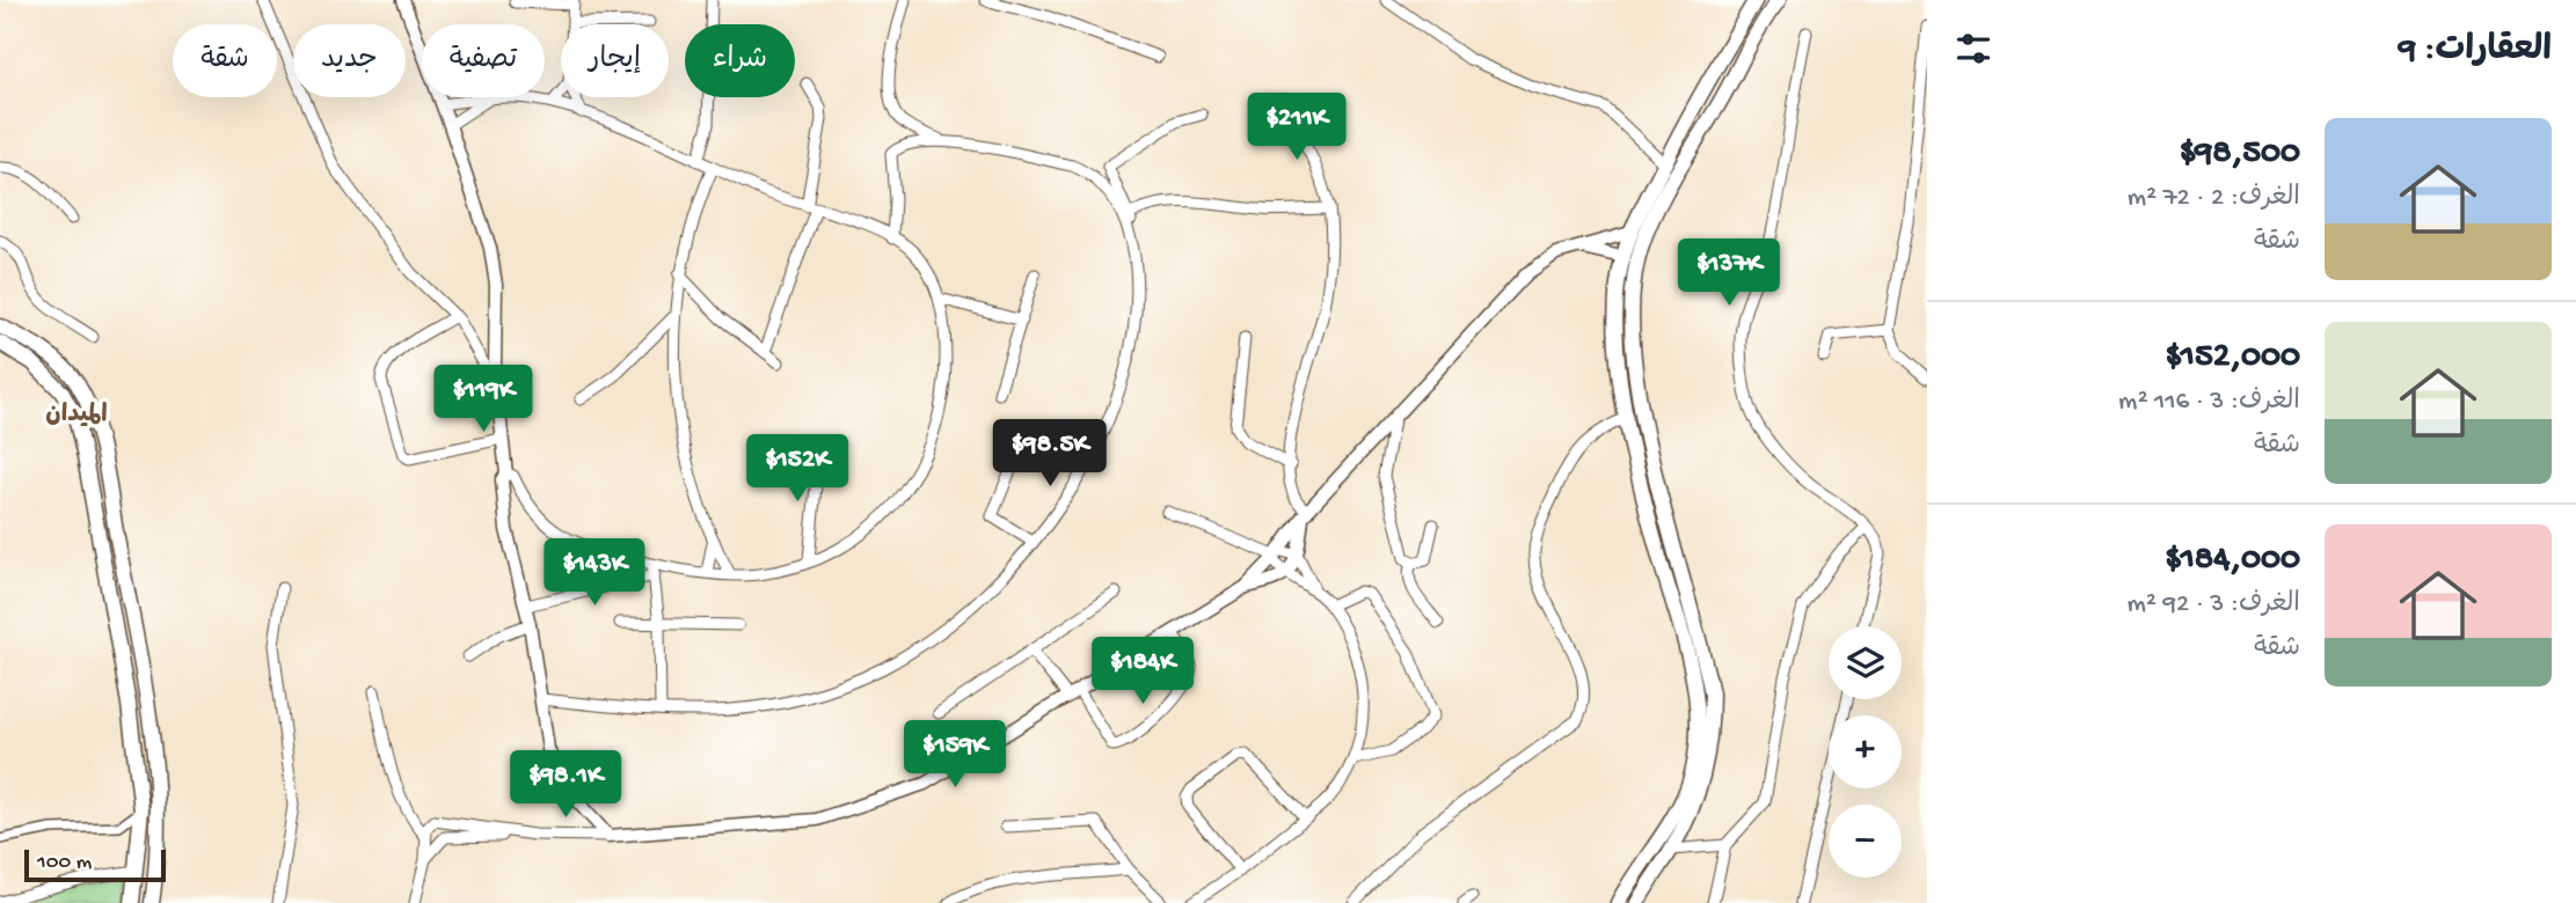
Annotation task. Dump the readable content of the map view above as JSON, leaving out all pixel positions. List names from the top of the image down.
{
  "districts": ["الميدان"],
  "scale_bar": "100 m",
  "page": {
    "heading": "العقارات: 9",
    "chip": [
      "شراء",
      "إيجار",
      "تصفية",
      "جديد",
      "شقة"
    ],
    "price": [
      "$211K",
      "$137K",
      "$119K",
      "$98.5K",
      "$152K",
      "$143K",
      "$184K",
      "$159K",
      "$98.1K"
    ],
    "list": [
      {
        "name": "$98,500",
        "note": "الغرف: 2 · 72 m² · شقة"
      },
      {
        "name": "$152,000",
        "note": "الغرف: 3 · 116 m² · شقة"
      },
      {
        "name": "$184,000",
        "note": "الغرف: 3 · 92 m² · شقة"
      }
    ],
    "map_buttons": ["+", "−"],
    "scale": "100 m"
  }
}
